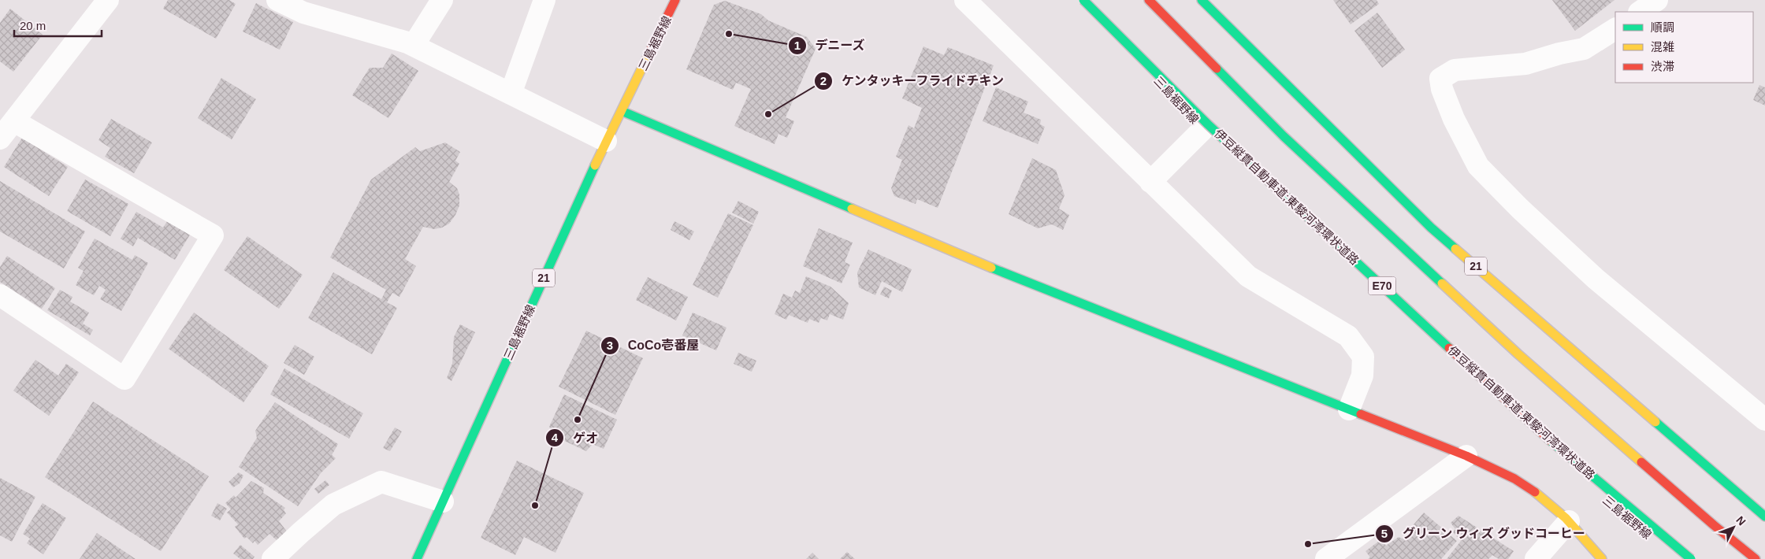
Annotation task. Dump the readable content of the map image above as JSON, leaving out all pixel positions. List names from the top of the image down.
{
  "streets": {
    "main road": [
      "三島裾野線",
      "伊豆縦貫自動車道;東駿河湾環状道路",
      "21",
      "E70"
    ]
  },
  "crossings": [
    ["三島裾野線", "伊豆縦貫自動車道;東駿河湾環状道路"]
  ],
  "places": [
    "デニーズ",
    "ケンタッキーフライドチキン",
    "CoCo壱番屋",
    "ゲオ",
    "グリーン ウィズ グッドコーヒー"
  ],
  "legend": ["順調", "混雑", "渋滞"],
  "scale_bar": "20 m",
  "north": "top right"
}
